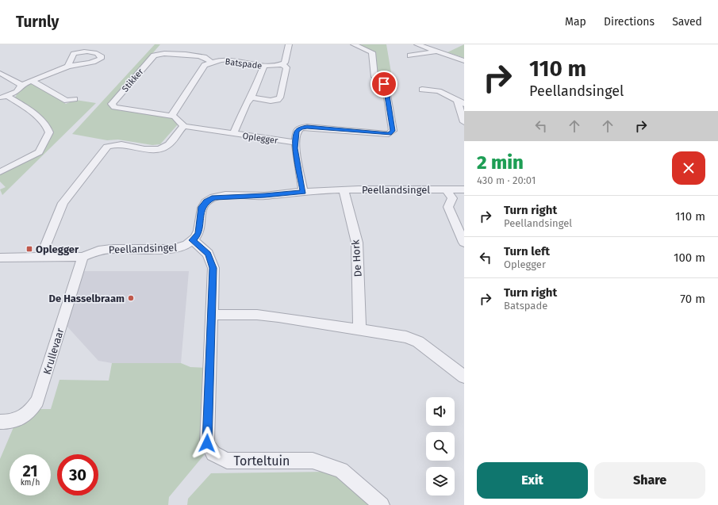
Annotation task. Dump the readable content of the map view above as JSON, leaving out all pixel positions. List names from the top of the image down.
{
  "streets": {
    "street": [
      "Batspade",
      "Stikker",
      "Oplegger",
      "Peellandsingel",
      "De Hork",
      "Krullevaar",
      "Torteltuin"
    ]
  },
  "crossings": [
    ["Batspade", "Stikker"],
    ["Peellandsingel", "De Hork"],
    ["Peellandsingel", "Krullevaar"],
    ["Peellandsingel", "Torteltuin"]
  ],
  "places": {
    "transit": ["Oplegger"],
    "other": ["De Hasselbraam"]
  },
  "page": {
    "header": "Turnly",
    "nav": ["Map", "Directions", "Saved"],
    "turn": ["110 m", "Peellandsingel"],
    "heading": ["2 min", "430 m · 20:01"],
    "list": [
      {
        "name": "Turn right",
        "note": "Peellandsingel",
        "value": "110 m"
      },
      {
        "name": "Turn left",
        "note": "Oplegger",
        "value": "100 m"
      },
      {
        "name": "Turn right",
        "note": "Batspade",
        "value": "70 m"
      }
    ],
    "speed": "21 km/h",
    "limit": "30",
    "buttons": ["Exit", "Share"]
  }
}
